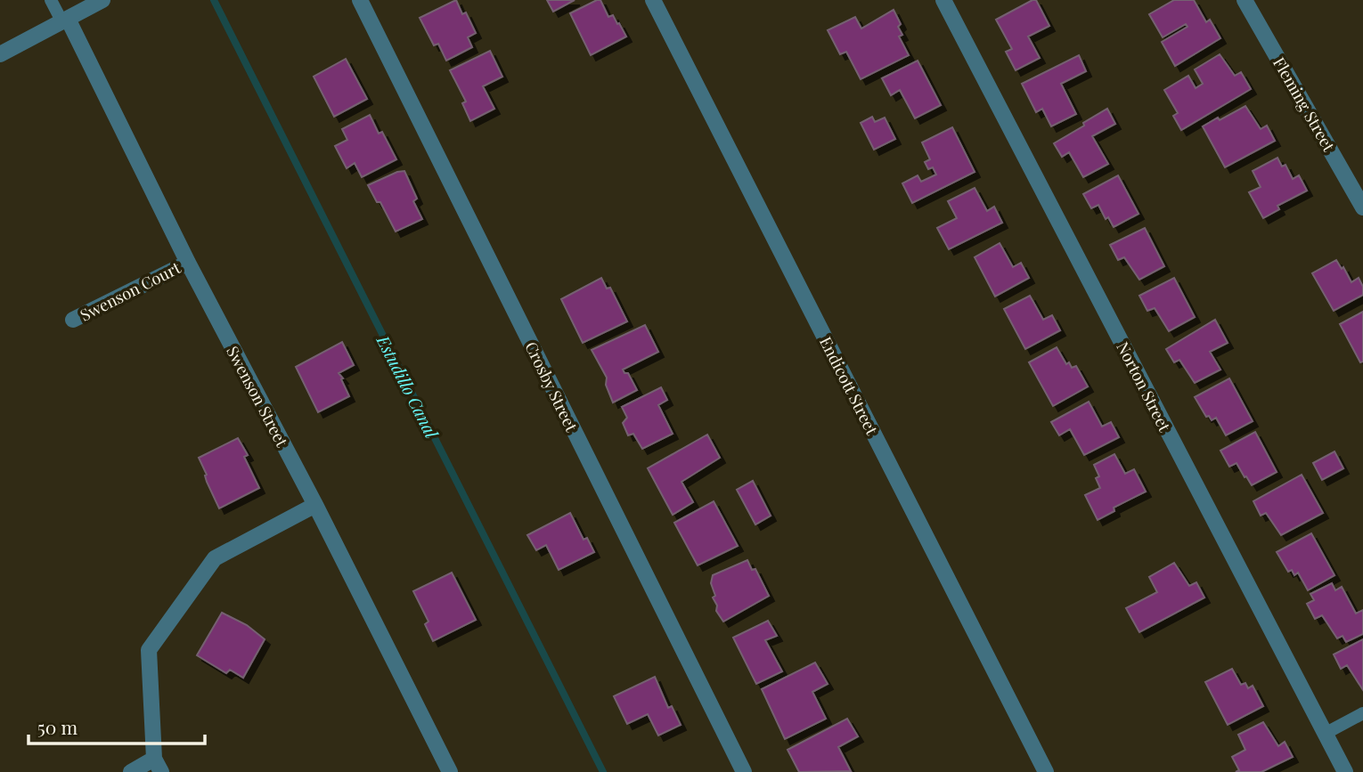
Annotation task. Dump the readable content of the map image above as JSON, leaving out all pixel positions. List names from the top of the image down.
{
  "streets": {
    "street": [
      "Fleming Street",
      "Swenson Court",
      "Endicott Street",
      "Crosby Street",
      "Norton Street",
      "Swenson Street"
    ]
  },
  "crossings": [
    ["Swenson Court", "Swenson Street"]
  ],
  "water": ["Estudillo Canal"],
  "scale_bar": "50 m"
}
